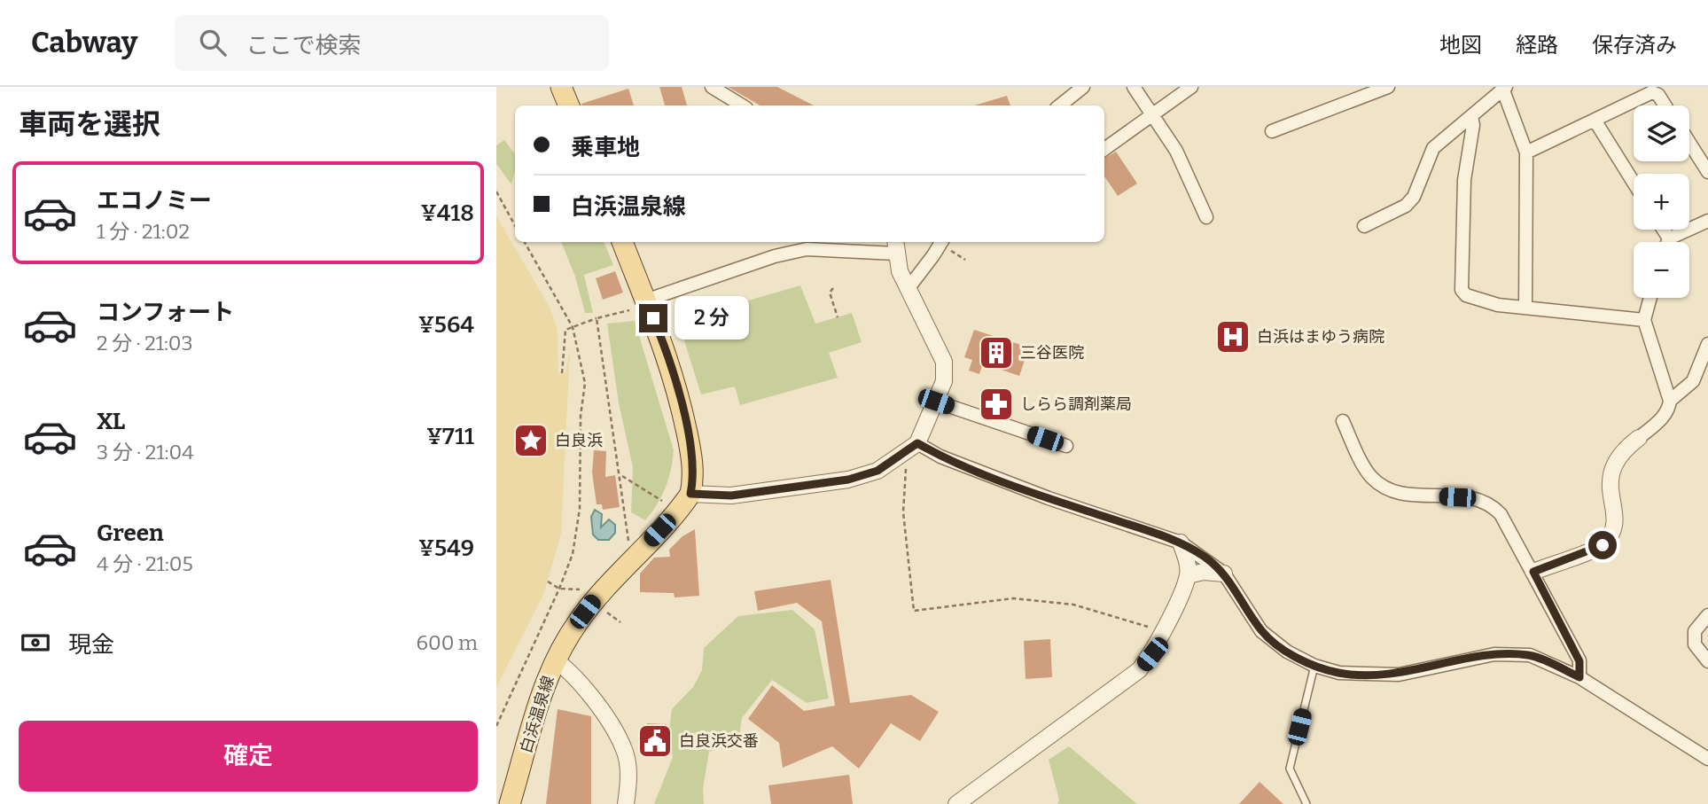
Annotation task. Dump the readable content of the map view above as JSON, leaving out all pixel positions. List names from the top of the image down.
{
  "streets": {
    "main road": ["白浜温泉線"]
  },
  "places": {
    "hospital": ["白浜はまゆう病院"],
    "building": ["三谷医院"],
    "pharmacy": ["しらら調剤薬局"],
    "place": ["白良浜"],
    "public building": ["白良浜交番"]
  },
  "page": {
    "header": "Cabway",
    "search": "ここで検索",
    "nav": ["地図", "経路", "保存済み"],
    "heading": "車両を選択",
    "map_buttons": ["+", "−"],
    "banner": ["乗車地", "白浜温泉線"],
    "list": [
      {
        "name": "エコノミー",
        "note": "1 分 · 21:02",
        "value": "¥418"
      },
      {
        "name": "コンフォート",
        "note": "2 分 · 21:03",
        "value": "¥564"
      },
      {
        "name": "XL",
        "note": "3 分 · 21:04",
        "value": "¥711"
      },
      {
        "name": "Green",
        "note": "4 分 · 21:05",
        "value": "¥549"
      }
    ],
    "bubble": "2 分",
    "pay": ["現金", "600 m"],
    "buttons": "確定"
  }
}
